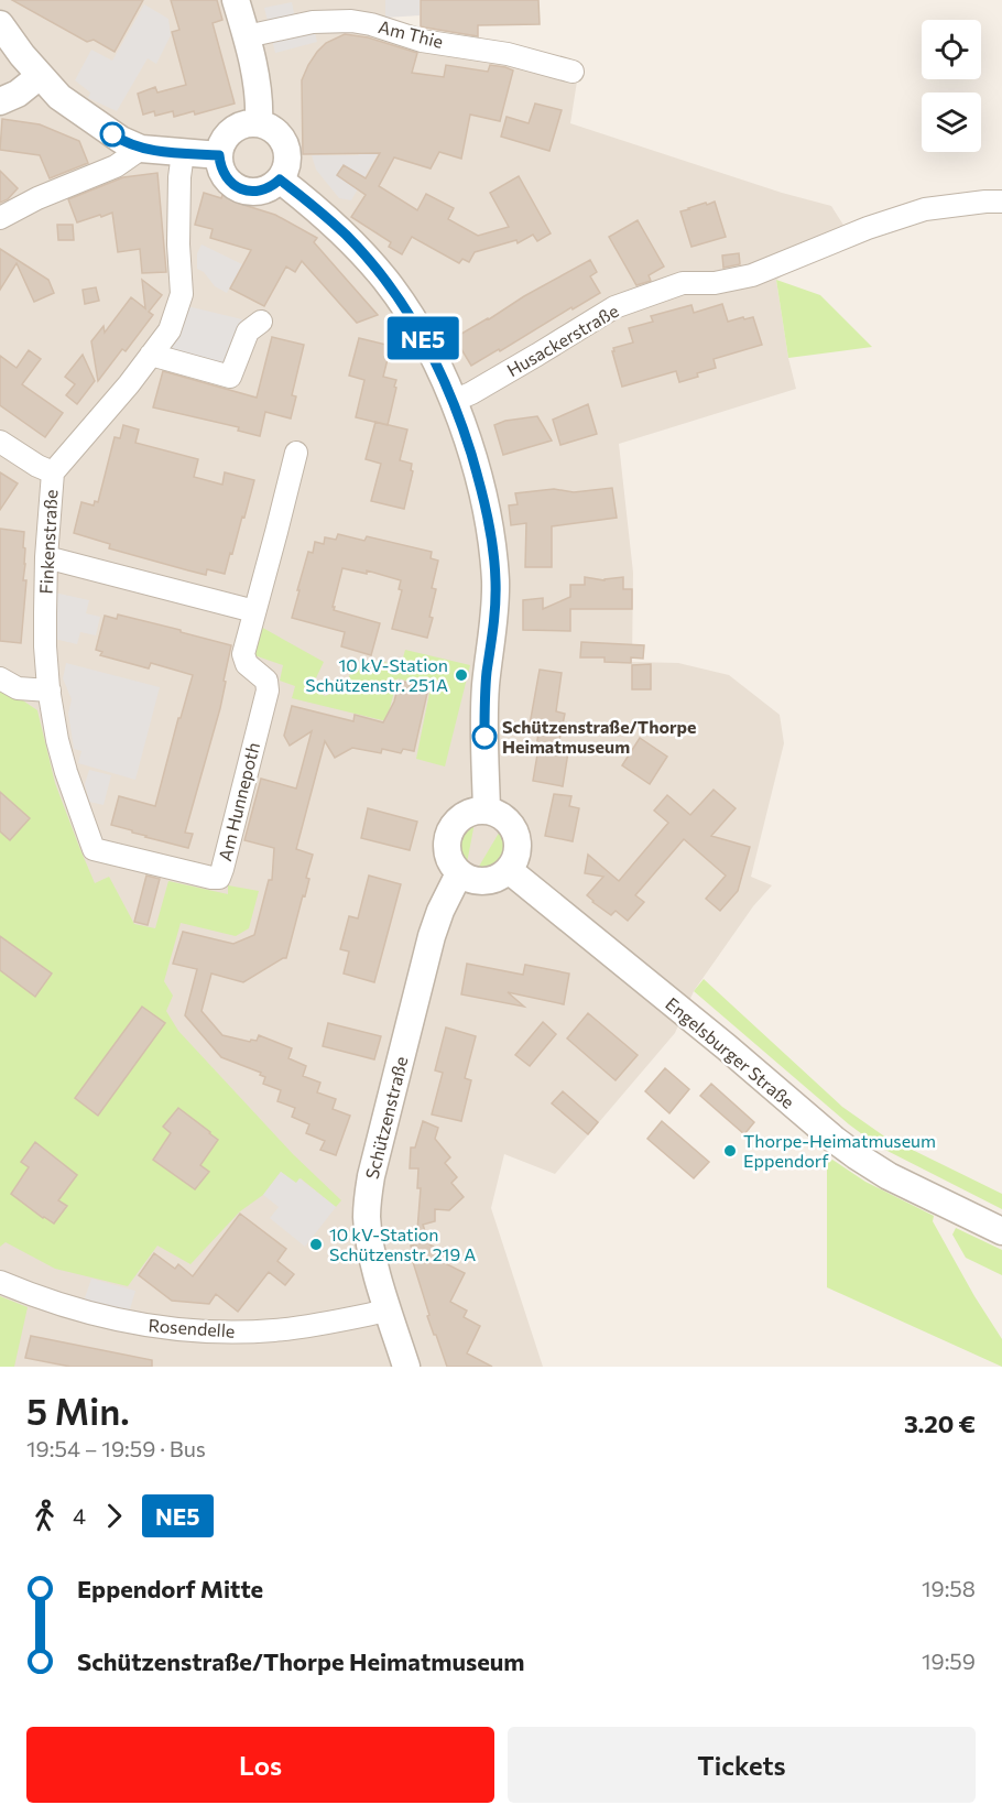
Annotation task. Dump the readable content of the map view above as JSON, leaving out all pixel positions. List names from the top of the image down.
{
  "streets": {
    "street": [
      "Am Thie",
      "Husackerstraße",
      "Finkenstraße",
      "Am Hunnepoth",
      "Engelsburger Straße",
      "Schützenstraße",
      "Rosendelle"
    ]
  },
  "crossings": [
    ["Finkenstraße", "Am Hunnepoth"],
    ["Engelsburger Straße", "Schützenstraße"],
    ["Schützenstraße", "Rosendelle"]
  ],
  "places": [
    "10 kV-Station Schützenstr. 251A",
    "Schützenstraße/Thorpe Heimatmuseum",
    "Thorpe-Heimatmuseum Eppendorf",
    "10 kV-Station Schützenstr. 219 A"
  ],
  "lines": ["bus line NE5"],
  "page": {
    "on_map": "NE5",
    "heading": ["5 Min.", "19:54 – 19:59 · Bus", "3.20 €"],
    "legs": ["4", "NE5"],
    "list": [
      {
        "name": "Eppendorf Mitte",
        "value": "19:58"
      },
      {
        "name": "Schützenstraße/Thorpe Heimatmuseum",
        "value": "19:59"
      }
    ],
    "buttons": ["Los", "Tickets"]
  }
}
